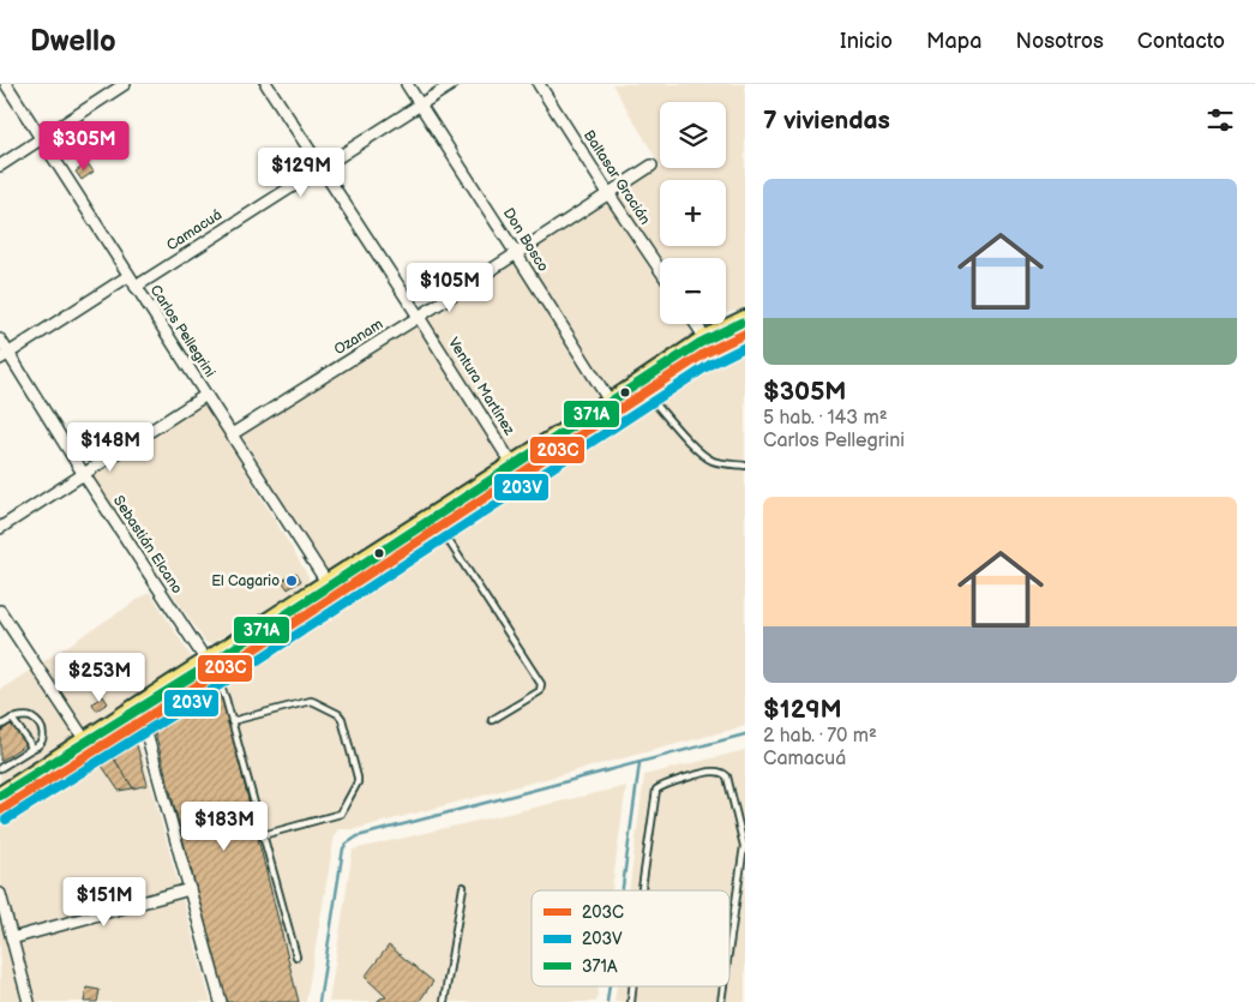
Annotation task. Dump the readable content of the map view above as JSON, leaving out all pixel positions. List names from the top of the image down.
{
  "streets": {
    "street": [
      "Baltasar Gracián",
      "Camacuá",
      "Don Bosco",
      "Carlos Pellegrini",
      "Ozanam",
      "Ventura Martínez",
      "Sebastián Elcano"
    ]
  },
  "crossings": [
    ["Baltasar Gracián", "Ozanam"],
    ["Camacuá", "Don Bosco"],
    ["Camacuá", "Carlos Pellegrini"],
    ["Camacuá", "Ventura Martínez"],
    ["Don Bosco", "Ozanam"],
    ["Carlos Pellegrini", "Ozanam"],
    ["Ozanam", "Ventura Martínez"]
  ],
  "places": ["El Cagario"],
  "lines": ["transit line 371A", "transit line 203C", "transit line 203V"],
  "legend": ["203C", "203V", "371A"],
  "page": {
    "header": "Dwello",
    "nav": [
      "Inicio",
      "Mapa",
      "Nosotros",
      "Contacto"
    ],
    "heading": "7 viviendas",
    "map_buttons": ["+", "−"],
    "price": [
      "$305M",
      "$129M",
      "$105M",
      "$148M",
      "$253M",
      "$183M",
      "$151M"
    ],
    "list": [
      {
        "name": "$305M",
        "note": "5 hab. · 143 m² · Carlos Pellegrini"
      },
      {
        "name": "$129M",
        "note": "2 hab. · 70 m² · Camacuá"
      }
    ]
  }
}
